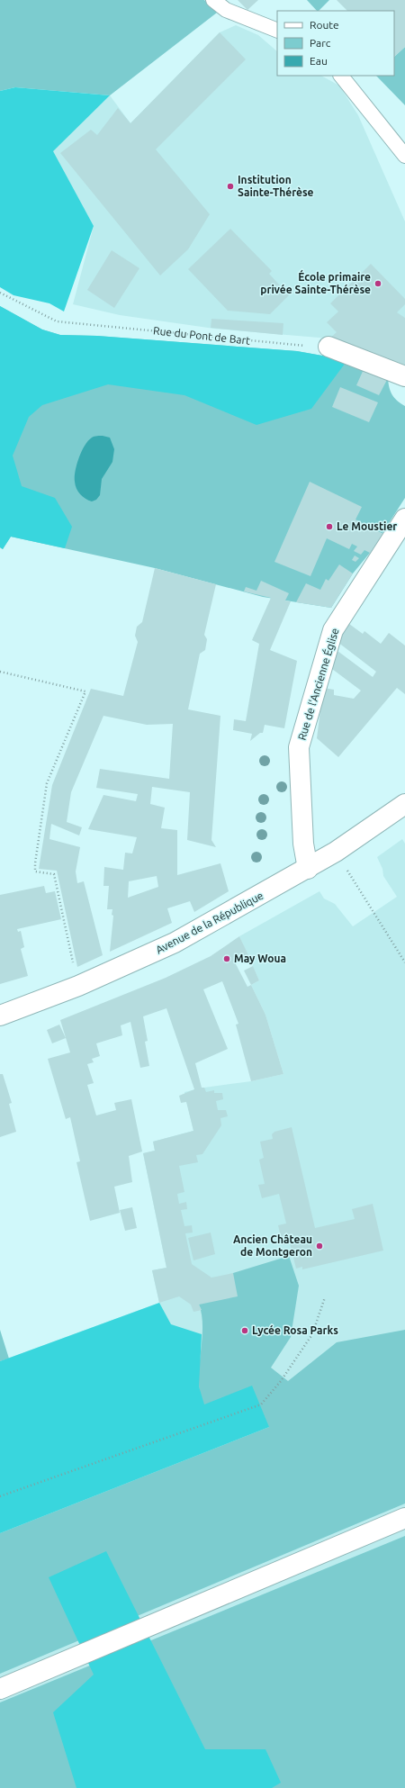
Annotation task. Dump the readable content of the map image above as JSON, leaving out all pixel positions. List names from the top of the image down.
{
  "streets": {
    "street": ["Rue de l'Ancienne Église", "Avenue de la République"],
    "path": ["Rue du Pont de Bart"]
  },
  "crossings": [
    ["Rue de l'Ancienne Église", "Avenue de la République"]
  ],
  "places": [
    "Institution Sainte-Thérèse",
    "École primaire privée Sainte-Thérèse",
    "Le Moustier",
    "May Woua",
    "Ancien Château de Montgeron",
    "Lycée Rosa Parks"
  ],
  "legend": ["Route", "Parc", "Eau"]
}
